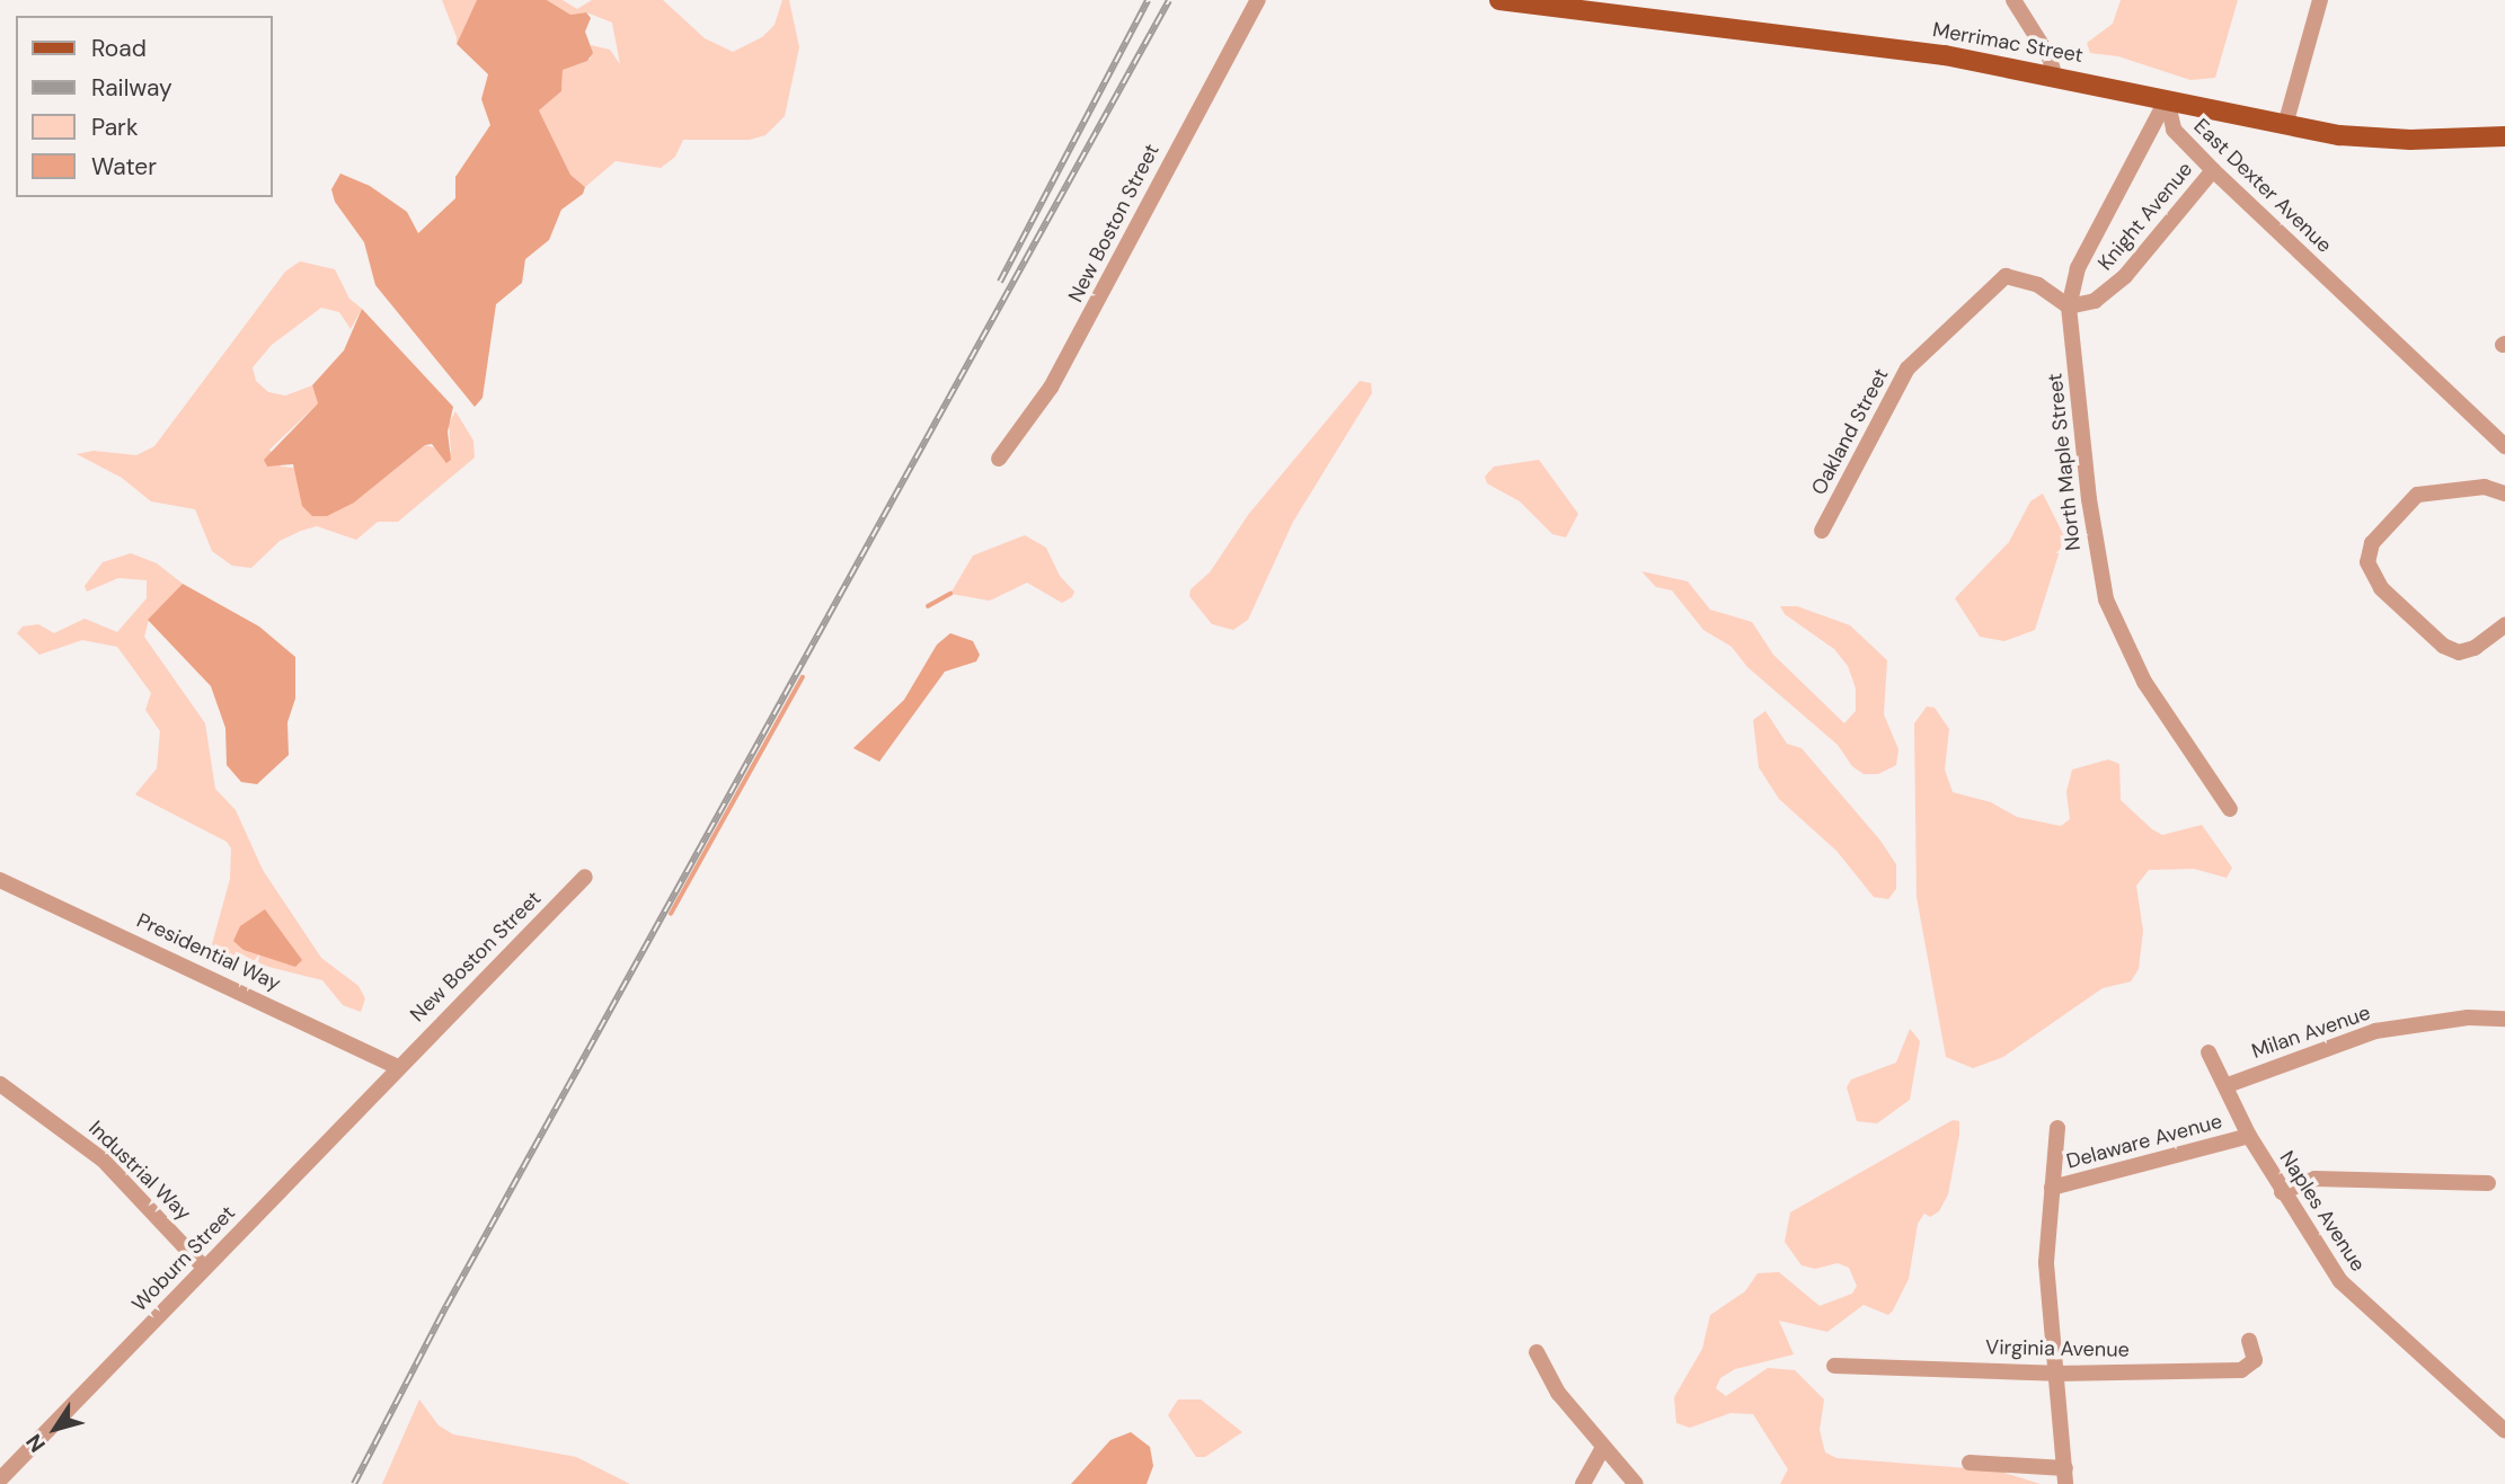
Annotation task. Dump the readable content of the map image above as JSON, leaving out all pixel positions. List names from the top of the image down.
{
  "streets": {
    "main road": ["Merrimac Street"],
    "street": [
      "East Dexter Avenue",
      "Knight Avenue",
      "New Boston Street",
      "Oakland Street",
      "North Maple Street",
      "Presidential Way",
      "Milan Avenue",
      "Delaware Avenue",
      "Industrial Way",
      "Naples Avenue",
      "Woburn Street",
      "Virginia Avenue"
    ]
  },
  "crossings": [
    ["Merrimac Street", "East Dexter Avenue"],
    ["Merrimac Street", "North Maple Street"],
    ["East Dexter Avenue", "Knight Avenue"],
    ["East Dexter Avenue", "North Maple Street"],
    ["Knight Avenue", "Oakland Street"],
    ["Knight Avenue", "North Maple Street"],
    ["New Boston Street", "Presidential Way"],
    ["New Boston Street", "Woburn Street"],
    ["Oakland Street", "North Maple Street"],
    ["Presidential Way", "Woburn Street"],
    ["Milan Avenue", "Naples Avenue"],
    ["Delaware Avenue", "Naples Avenue"],
    ["Industrial Way", "Woburn Street"]
  ],
  "legend": [
    "Road",
    "Railway",
    "Park",
    "Water"
  ],
  "north": "bottom left"
}
